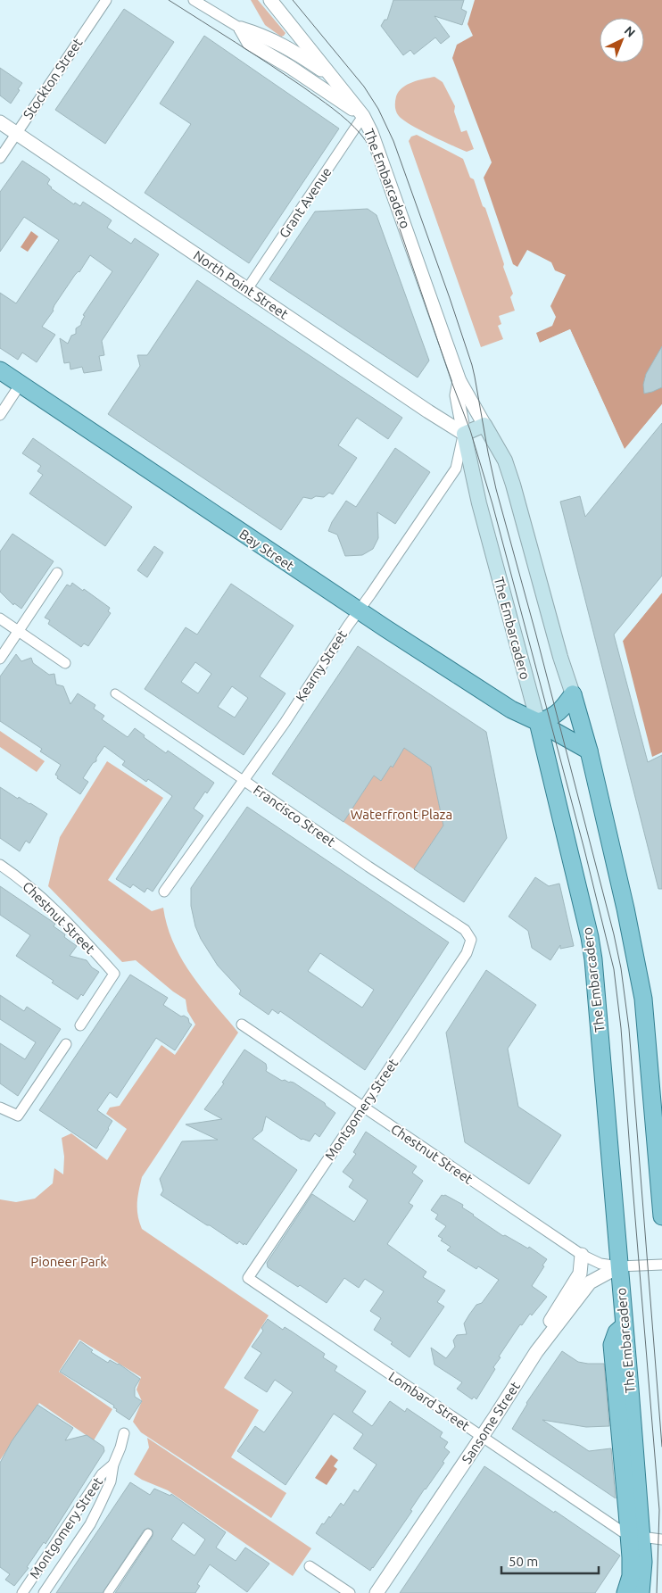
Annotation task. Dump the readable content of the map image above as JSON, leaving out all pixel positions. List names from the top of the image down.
{
  "streets": {
    "main road": ["The Embarcadero", "Bay Street"],
    "street": [
      "Stockton Street",
      "Grant Avenue",
      "North Point Street",
      "Kearny Street",
      "Francisco Street",
      "Chestnut Street",
      "Montgomery Street",
      "Lombard Street",
      "Sansome Street"
    ]
  },
  "crossings": [
    ["Stockton Street", "North Point Street"],
    ["The Embarcadero", "Grant Avenue"],
    ["The Embarcadero", "North Point Street"],
    ["The Embarcadero", "Bay Street"],
    ["The Embarcadero", "Kearny Street"],
    ["The Embarcadero", "Chestnut Street"],
    ["The Embarcadero", "Lombard Street"],
    ["The Embarcadero", "Sansome Street"],
    ["Grant Avenue", "North Point Street"],
    ["North Point Street", "Kearny Street"],
    ["Bay Street", "Kearny Street"],
    ["Kearny Street", "Francisco Street"],
    ["Francisco Street", "Montgomery Street"],
    ["Chestnut Street", "Montgomery Street"],
    ["Chestnut Street", "Sansome Street"],
    ["Montgomery Street", "Lombard Street"],
    ["Lombard Street", "Sansome Street"]
  ],
  "parks": ["Waterfront Plaza", "Pioneer Park"],
  "scale_bar": "50 m",
  "north": "top right"
}
